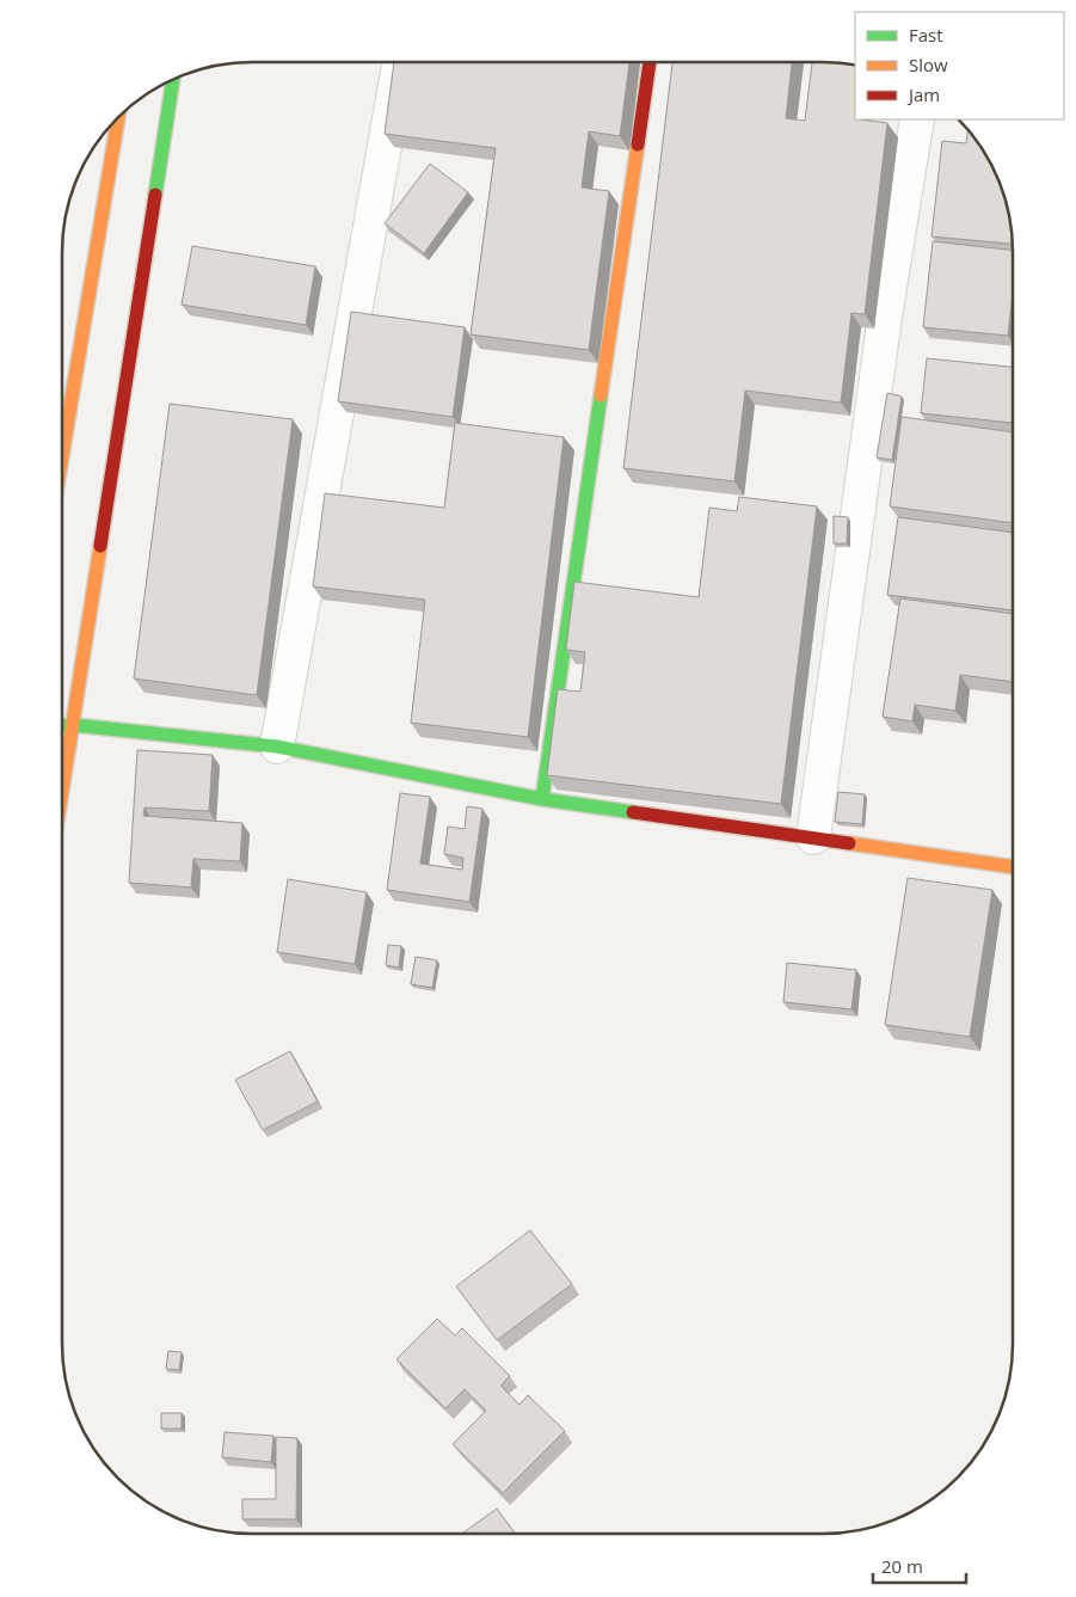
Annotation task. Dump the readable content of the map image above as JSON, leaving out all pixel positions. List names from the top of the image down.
{
  "legend": ["Fast", "Slow", "Jam"],
  "scale_bar": "20 m"
}
